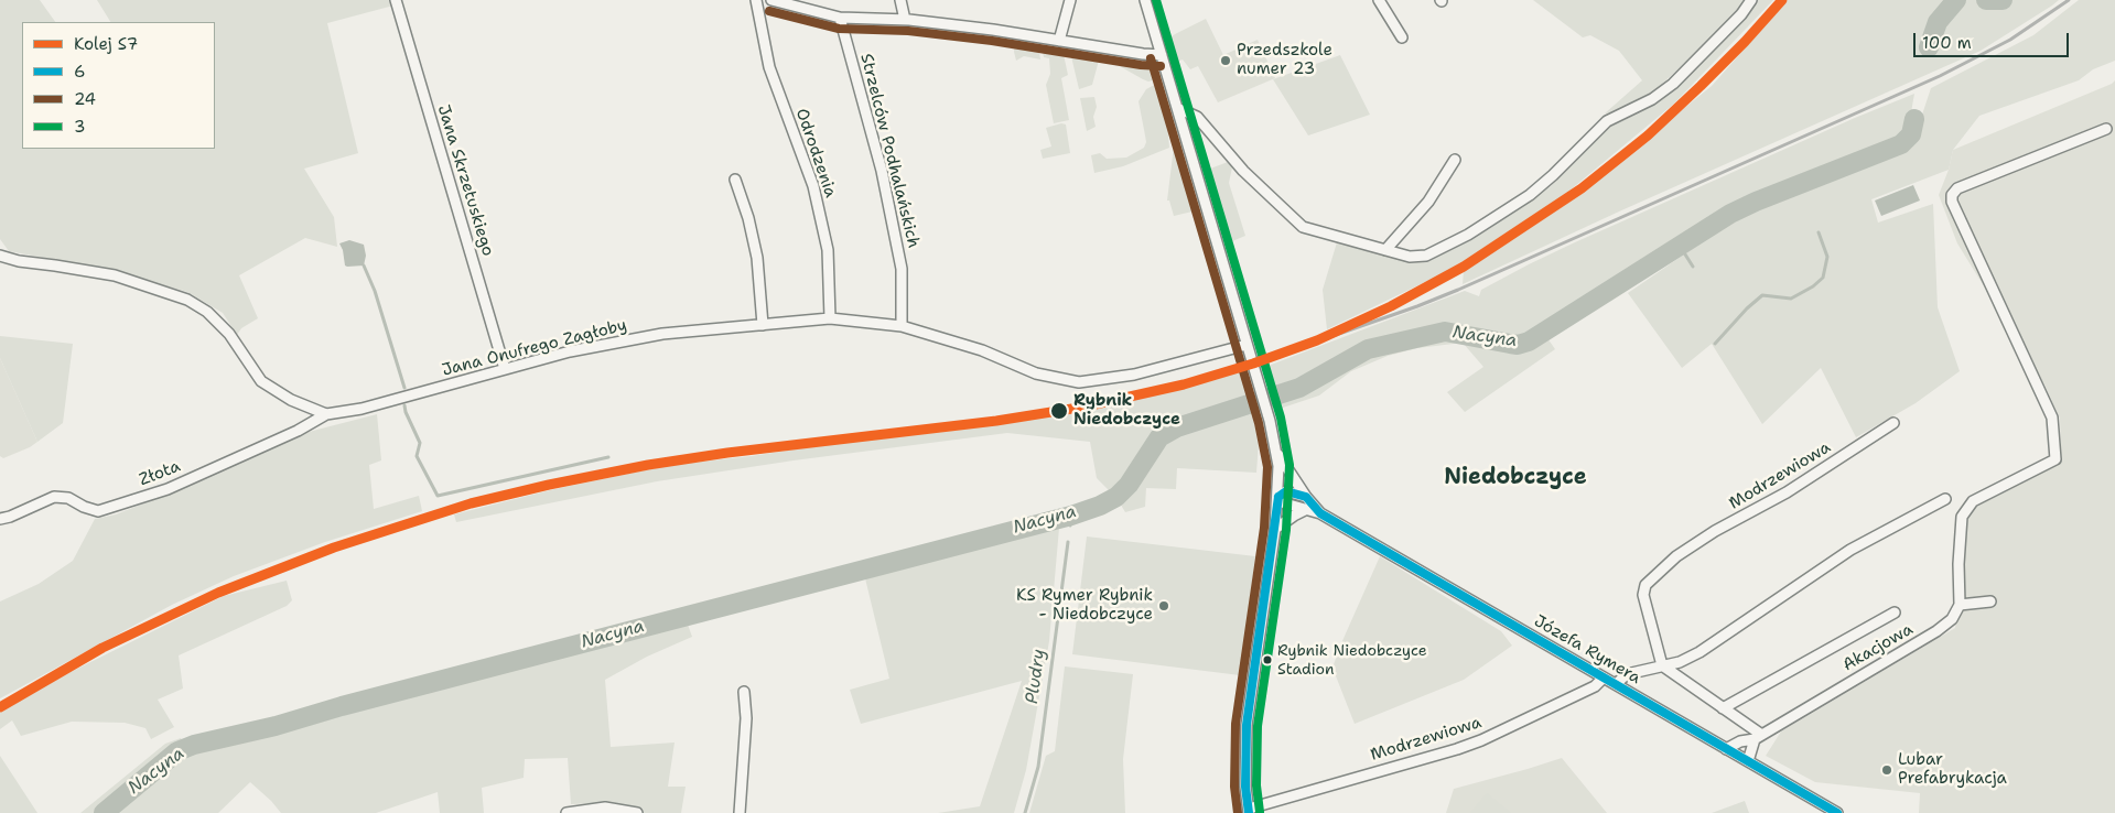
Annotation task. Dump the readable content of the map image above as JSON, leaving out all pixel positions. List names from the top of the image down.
{
  "streets": {
    "street": [
      "Strzelców Podhalańskich",
      "Odrodzenia",
      "Jana Skrzetuskiego",
      "Jana Onufrego Zagłoby",
      "Złota",
      "Modrzewiowa",
      "Akacjowa",
      "Józefa Rymera"
    ]
  },
  "crossings": [
    ["Strzelców Podhalańskich", "Jana Onufrego Zagłoby"],
    ["Odrodzenia", "Jana Onufrego Zagłoby"],
    ["Jana Skrzetuskiego", "Jana Onufrego Zagłoby"],
    ["Jana Onufrego Zagłoby", "Złota"],
    ["Modrzewiowa", "Józefa Rymera"],
    ["Akacjowa", "Józefa Rymera"]
  ],
  "districts": ["Niedobczyce"],
  "water": ["Nacyna", "Pludry"],
  "places": [
    "Przedszkole numer 23",
    "Rybnik Niedobczyce",
    "KS Rymer Rybnik - Niedobczyce",
    "Rybnik Niedobczyce Stadion",
    "Lubar Prefabrykacja"
  ],
  "lines": [
    "rail line S7",
    "transit line 3",
    "transit line 24",
    "transit line 6"
  ],
  "legend": [
    "Kolej S7",
    "6",
    "24",
    "3"
  ],
  "scale_bar": "100 m"
}
